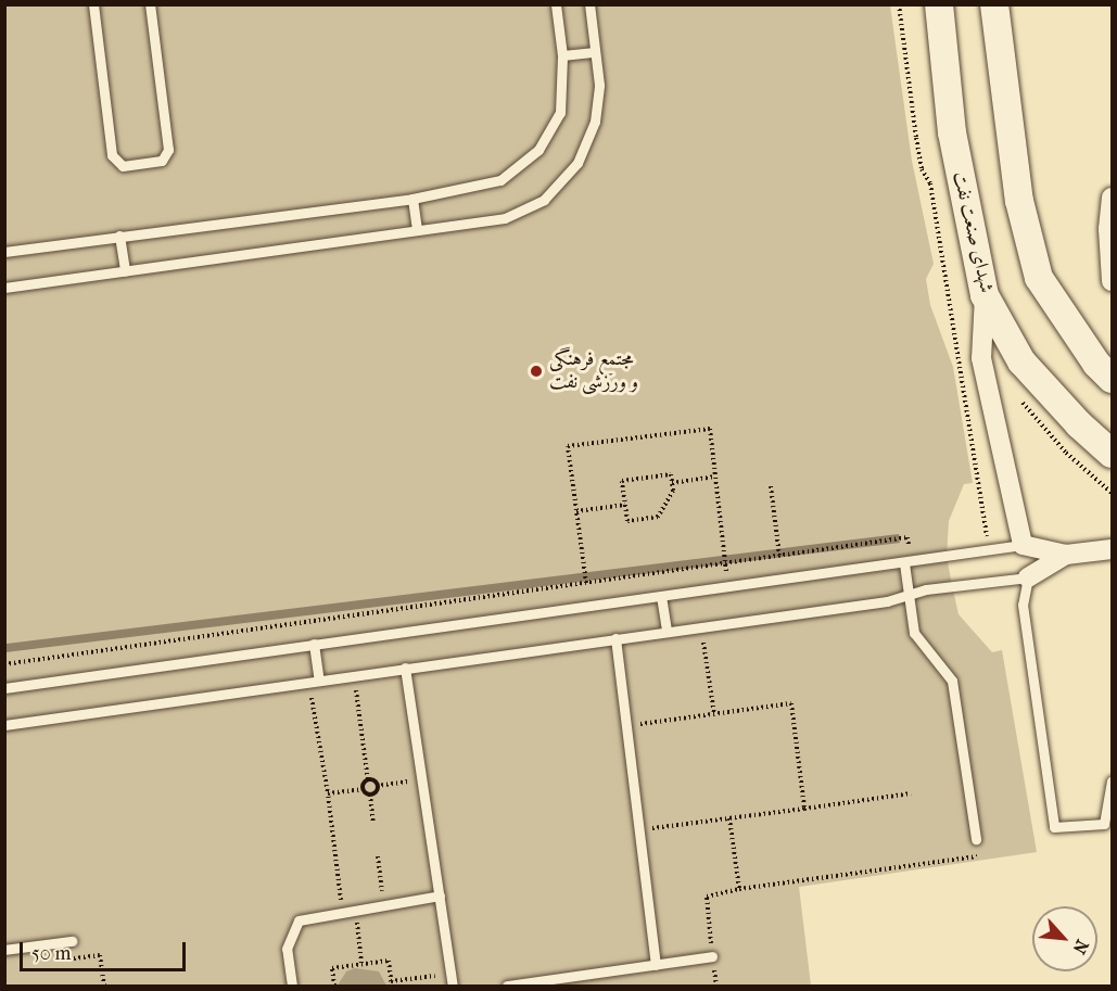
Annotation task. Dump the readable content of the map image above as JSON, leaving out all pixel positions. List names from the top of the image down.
{
  "streets": {
    "main road": ["شهدای صنعت نفت"]
  },
  "places": ["مجتمع فرهنگى و ورزشى نفت"],
  "scale_bar": "50 m",
  "north": "bottom right"
}
